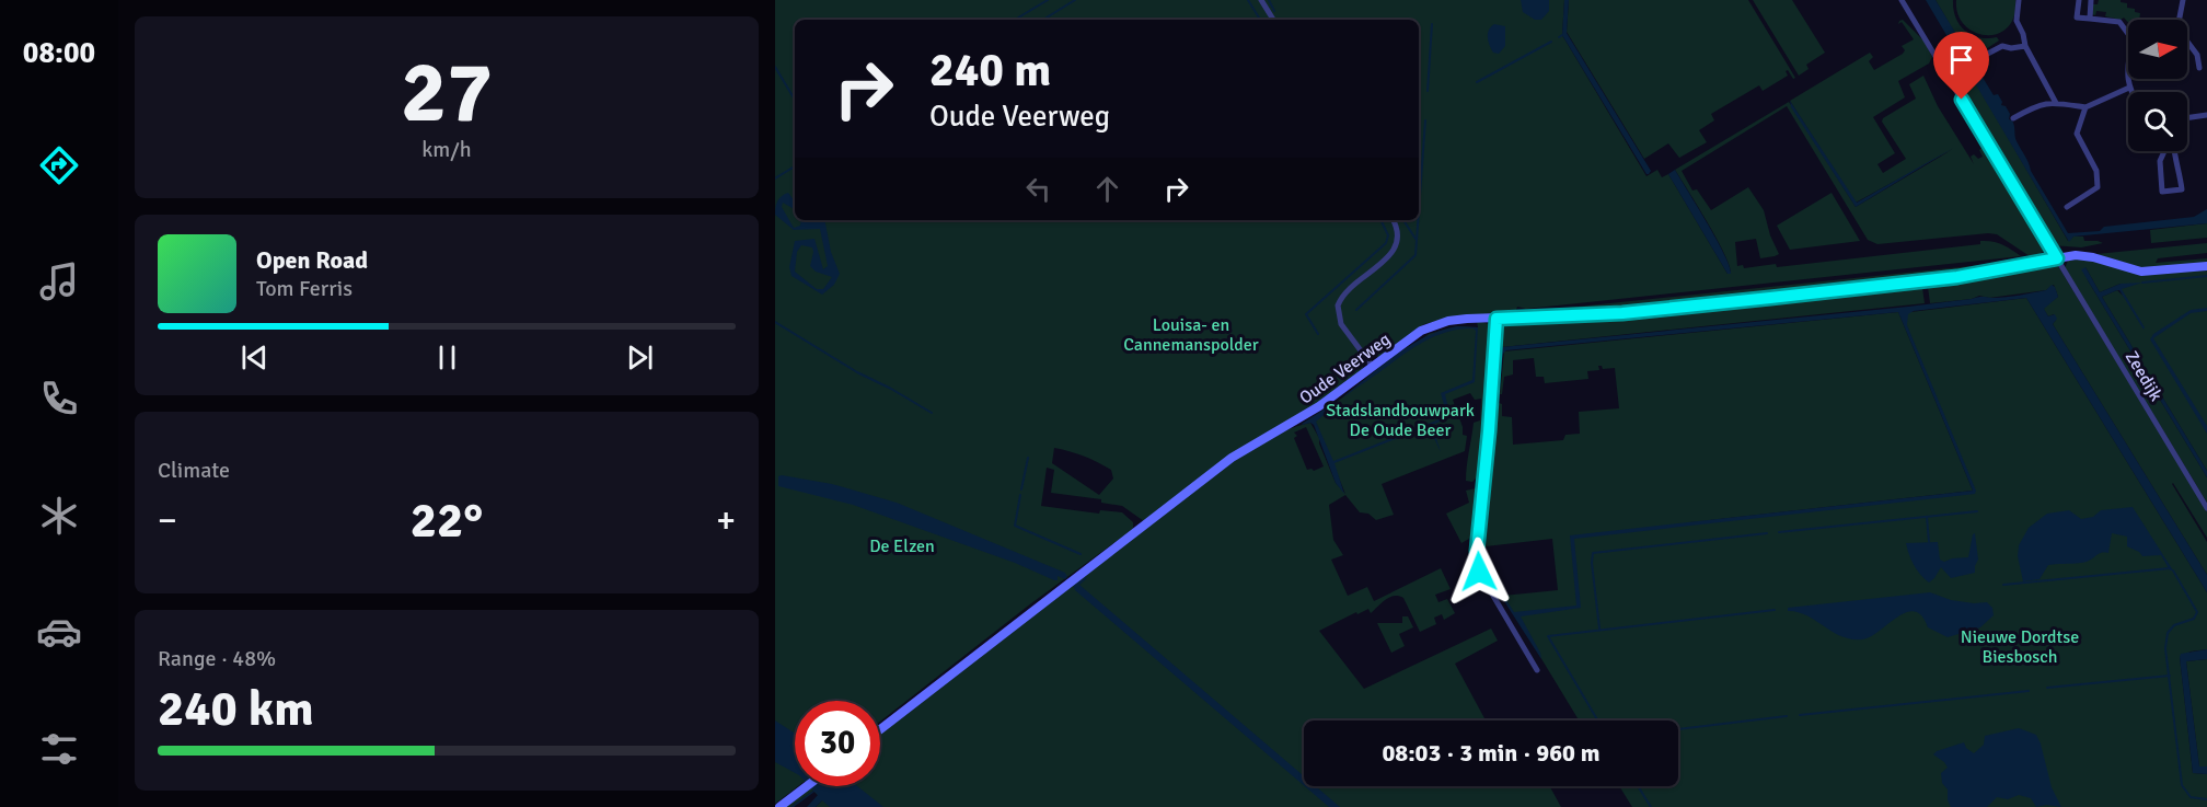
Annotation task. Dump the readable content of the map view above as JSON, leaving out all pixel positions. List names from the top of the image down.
{
  "streets": {
    "street": ["Oude Veerweg", "Zeedijk"]
  },
  "crossings": [
    ["Oude Veerweg", "Zeedijk"]
  ],
  "parks": [
    "Louisa- en Cannemanspolder",
    "Stadslandbouwpark De Oude Beer",
    "De Elzen",
    "Nieuwe Dordtse Biesbosch"
  ],
  "north": "right",
  "page": {
    "tabs": "08:00",
    "tile": [
      ["27", "km/h"],
      "Climate",
      ["Range · 48%", "240 km"]
    ],
    "turn": ["240 m", "Oude Veerweg"],
    "song": ["Open Road", "Tom Ferris"],
    "heat": ["−", "22°", "+"],
    "limit": "30",
    "trip": "08:03 · 3 min · 960 m"
  }
}
